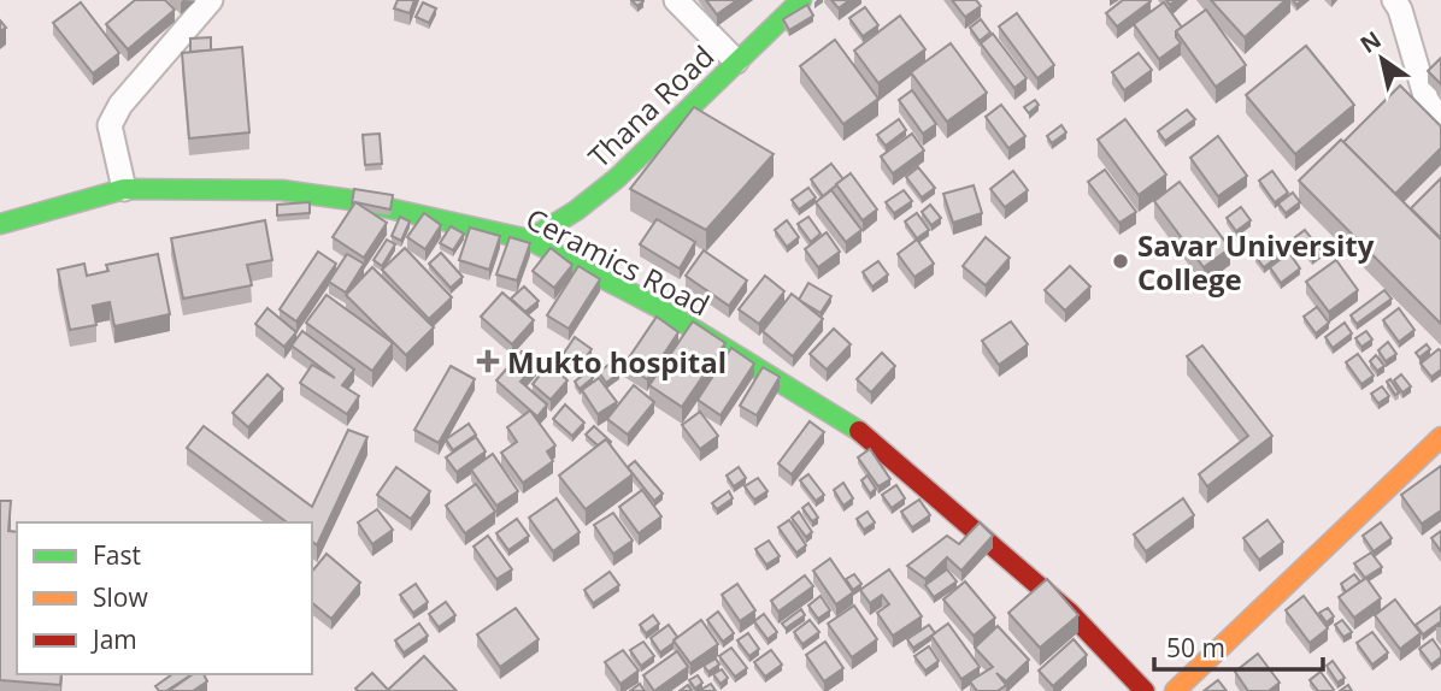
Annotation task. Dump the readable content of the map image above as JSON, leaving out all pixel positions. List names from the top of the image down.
{
  "streets": {
    "street": ["Thana Road", "Ceramics Road"]
  },
  "crossings": [
    ["Thana Road", "Ceramics Road"]
  ],
  "places": {
    "other": ["Savar University College"],
    "health": ["Mukto hospital"]
  },
  "legend": ["Fast", "Slow", "Jam"],
  "scale_bar": "50 m",
  "north": "top left"
}
